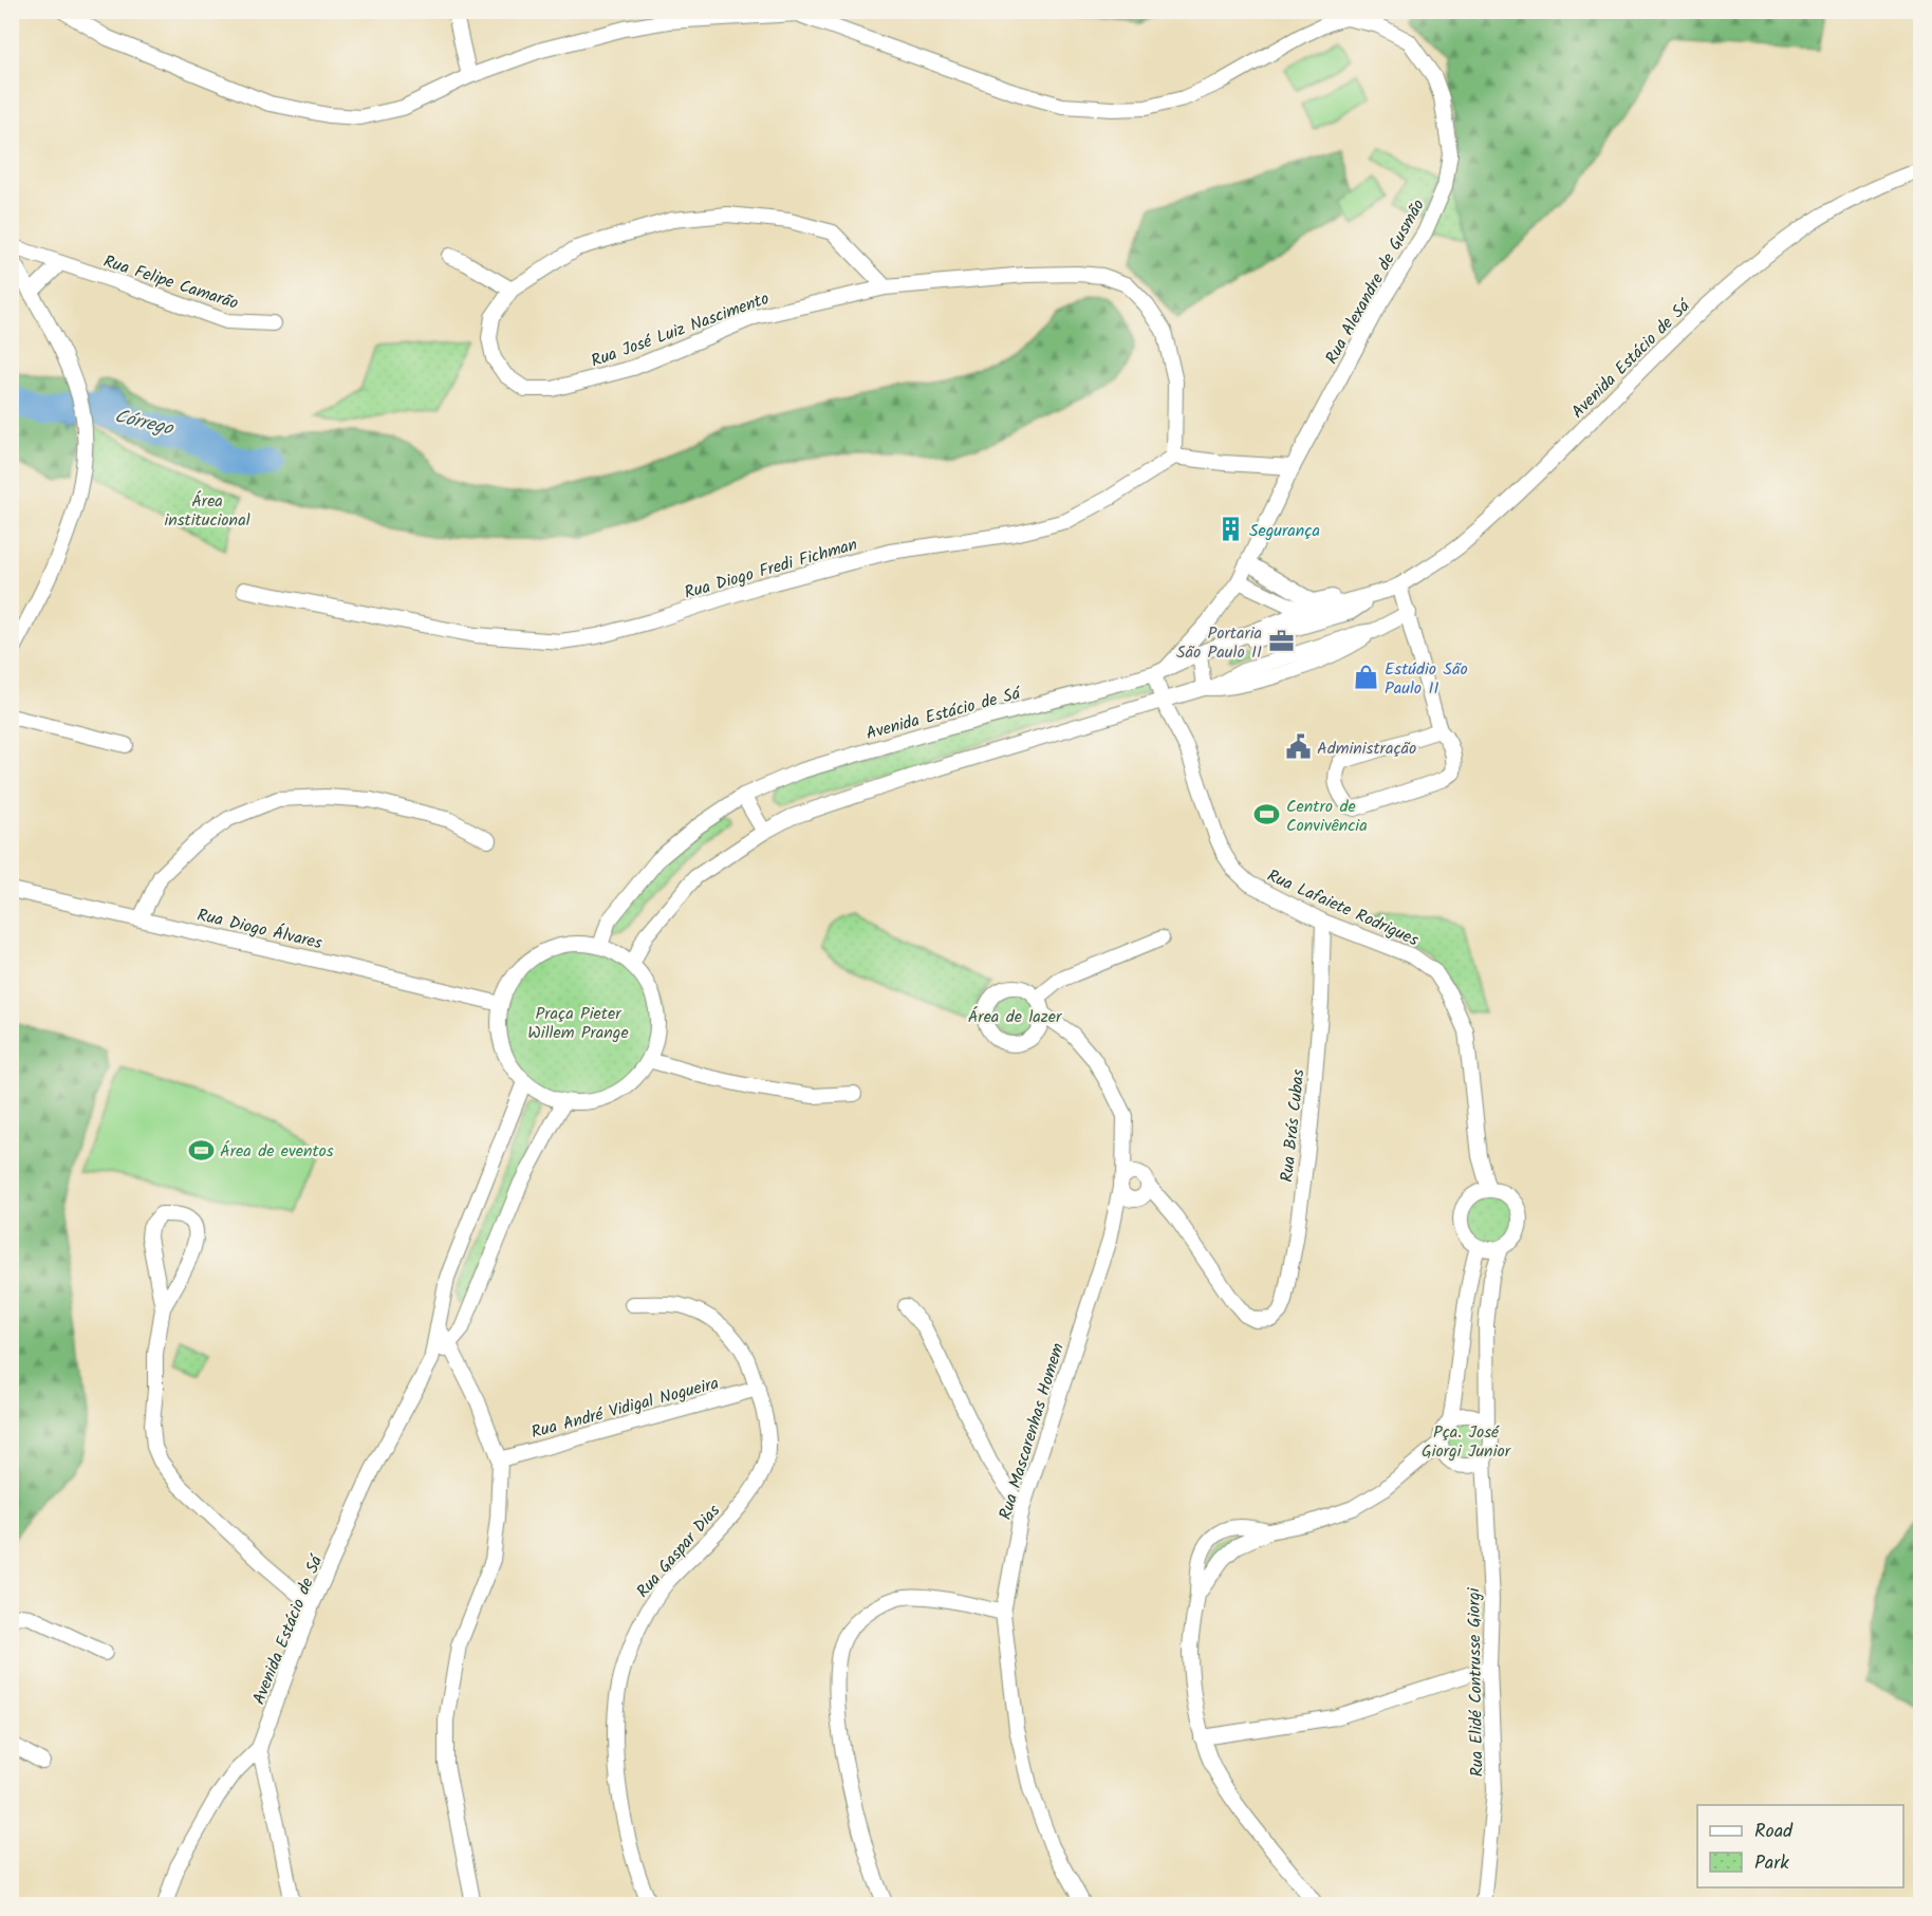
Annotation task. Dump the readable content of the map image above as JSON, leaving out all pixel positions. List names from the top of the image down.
{
  "streets": {
    "street": [
      "Rua Felipe Camarão",
      "Rua Alexandre de Gusmão",
      "Rua José Luiz Nascimento",
      "Avenida Estácio de Sá",
      "Rua Diogo Fredi Fichman",
      "Rua Lafaiete Rodrigues",
      "Rua Diogo Álvares",
      "Rua Brás Cubas",
      "Rua André Vidigal Nogueira",
      "Rua Mascarenhas Homem",
      "Rua Gaspar Dias",
      "Rua Elidé Contrusse Giorgi"
    ]
  },
  "crossings": [
    ["Rua Alexandre de Gusmão", "Avenida Estácio de Sá"],
    ["Rua José Luiz Nascimento", "Rua Diogo Fredi Fichman"],
    ["Avenida Estácio de Sá", "Rua Diogo Álvares"],
    ["Rua Lafaiete Rodrigues", "Rua Brás Cubas"],
    ["Rua Brás Cubas", "Rua Mascarenhas Homem"],
    ["Rua André Vidigal Nogueira", "Rua Gaspar Dias"]
  ],
  "water": ["Córrego"],
  "parks": [
    "Área institucional",
    "Praça Pieter Willem Prange",
    "Área de lazer",
    "Pça. José Giorgi Junior"
  ],
  "places": {
    "building": ["Segurança"],
    "office": ["Portaria São Paulo II"],
    "shop": ["Estúdio São Paulo II"],
    "public building": ["Administração"],
    "sports": ["Centro de Convivência", "Área de eventos"]
  },
  "legend": ["Road", "Park"]
}
